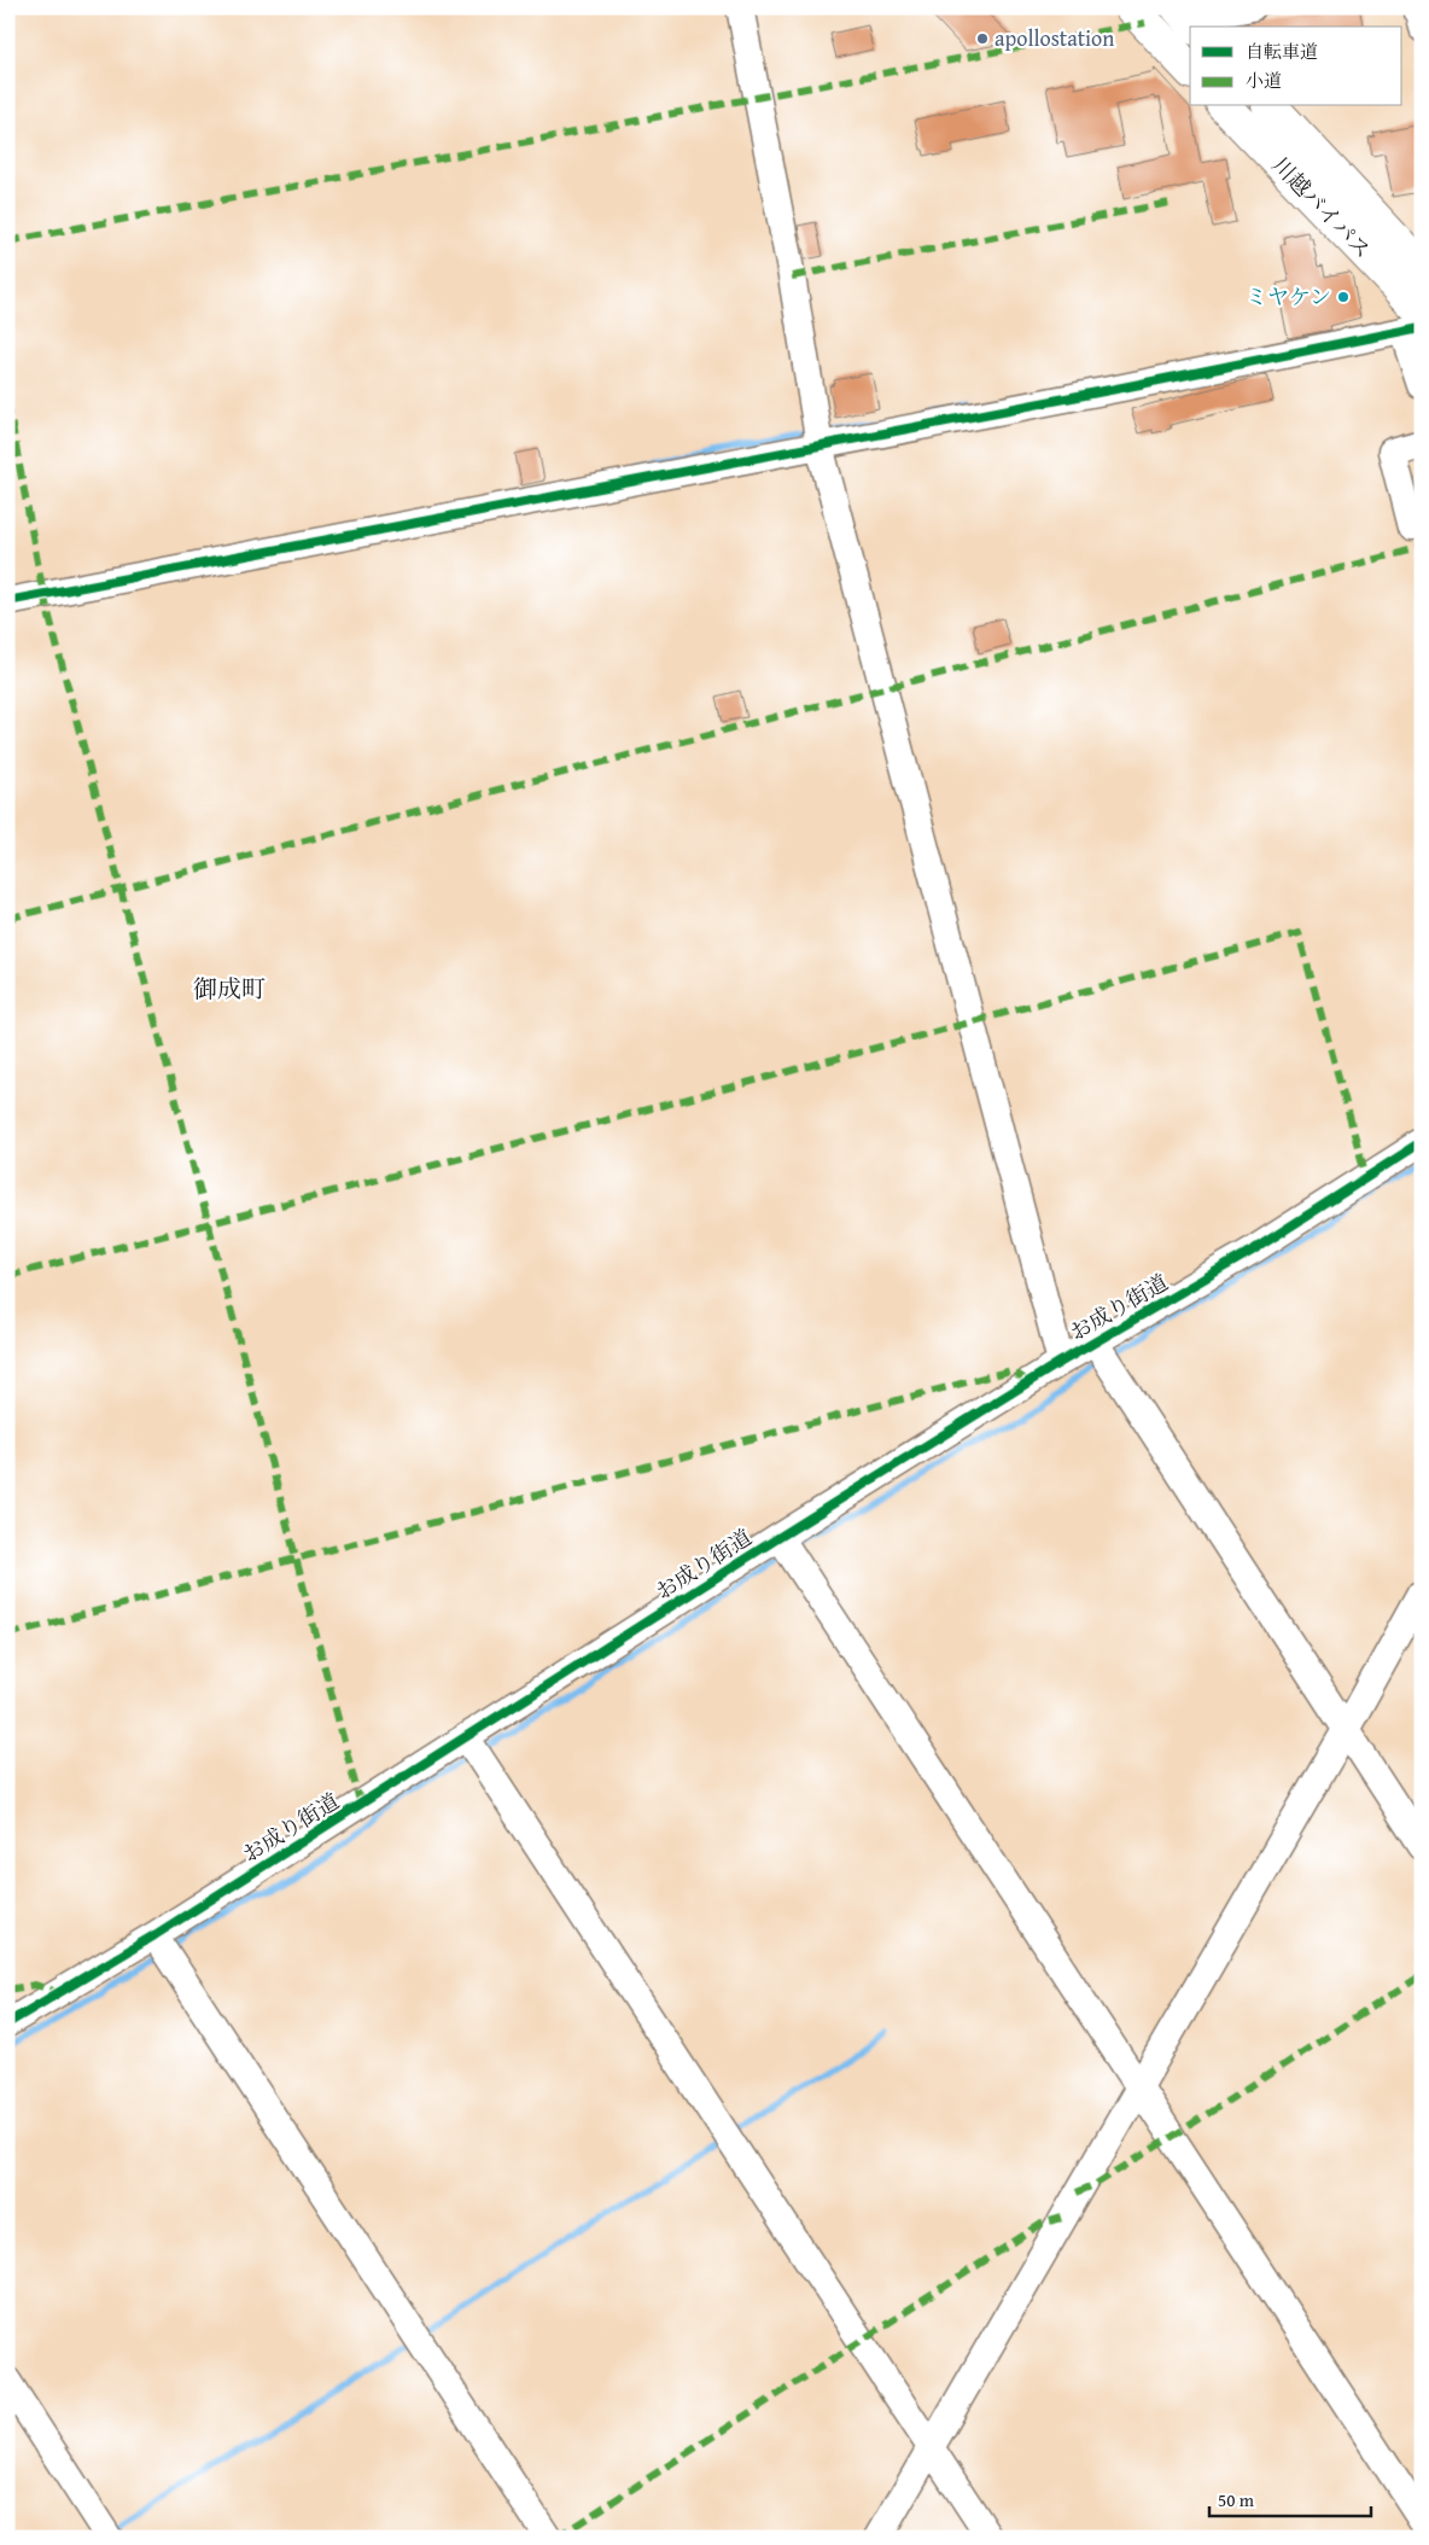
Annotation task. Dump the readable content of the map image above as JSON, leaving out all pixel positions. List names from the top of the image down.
{
  "streets": {
    "highway": ["川越バイパス"],
    "street": ["お成り街道"]
  },
  "districts": ["御成町"],
  "places": ["apollostation", "ミヤケン"],
  "legend": ["自転車道", "小道"],
  "scale_bar": "50 m"
}
